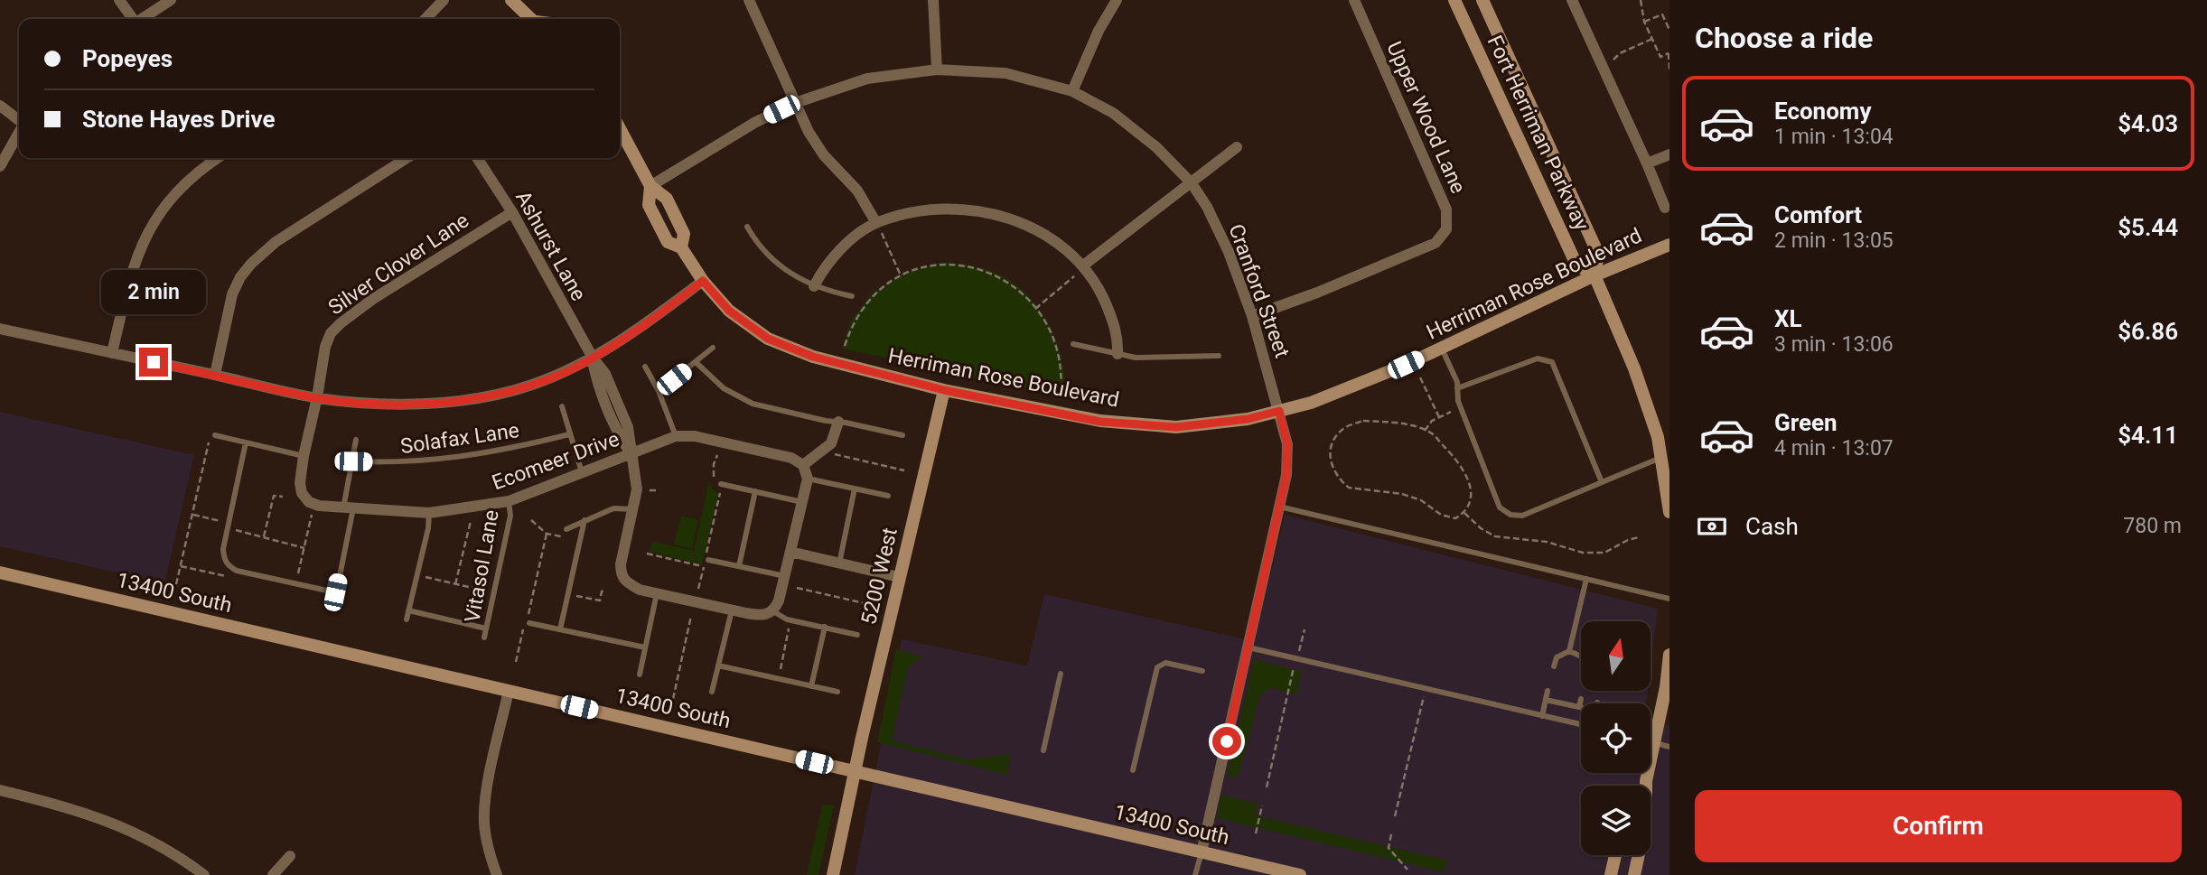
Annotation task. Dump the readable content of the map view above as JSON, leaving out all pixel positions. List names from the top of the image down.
{
  "streets": {
    "street": [
      "Upper Wood Lane",
      "Fort Herriman Parkway",
      "Ashurst Lane",
      "Silver Clover Lane",
      "Herriman Rose Boulevard",
      "Cranford Street",
      "Ecomeer Drive",
      "5200 West",
      "13400 South"
    ],
    "lane": ["Solafax Lane", "Vitasol Lane"]
  },
  "crossings": [
    ["Upper Wood Lane", "Cranford Street"],
    ["Fort Herriman Parkway", "Herriman Rose Boulevard"],
    ["Ashurst Lane", "Silver Clover Lane"],
    ["Ashurst Lane", "Ecomeer Drive"],
    ["Silver Clover Lane", "Ecomeer Drive"],
    ["Herriman Rose Boulevard", "Cranford Street"],
    ["Herriman Rose Boulevard", "5200 West"],
    ["Cranford Street", "13400 South"],
    ["Ecomeer Drive", "Vitasol Lane"],
    ["5200 West", "13400 South"]
  ],
  "north": "top",
  "page": {
    "heading": "Choose a ride",
    "banner": ["Popeyes", "Stone Hayes Drive"],
    "list": [
      {
        "name": "Economy",
        "note": "1 min · 13:04",
        "value": "$4.03"
      },
      {
        "name": "Comfort",
        "note": "2 min · 13:05",
        "value": "$5.44"
      },
      {
        "name": "XL",
        "note": "3 min · 13:06",
        "value": "$6.86"
      },
      {
        "name": "Green",
        "note": "4 min · 13:07",
        "value": "$4.11"
      }
    ],
    "bubble": "2 min",
    "pay": ["Cash", "780 m"],
    "buttons": "Confirm"
  }
}
